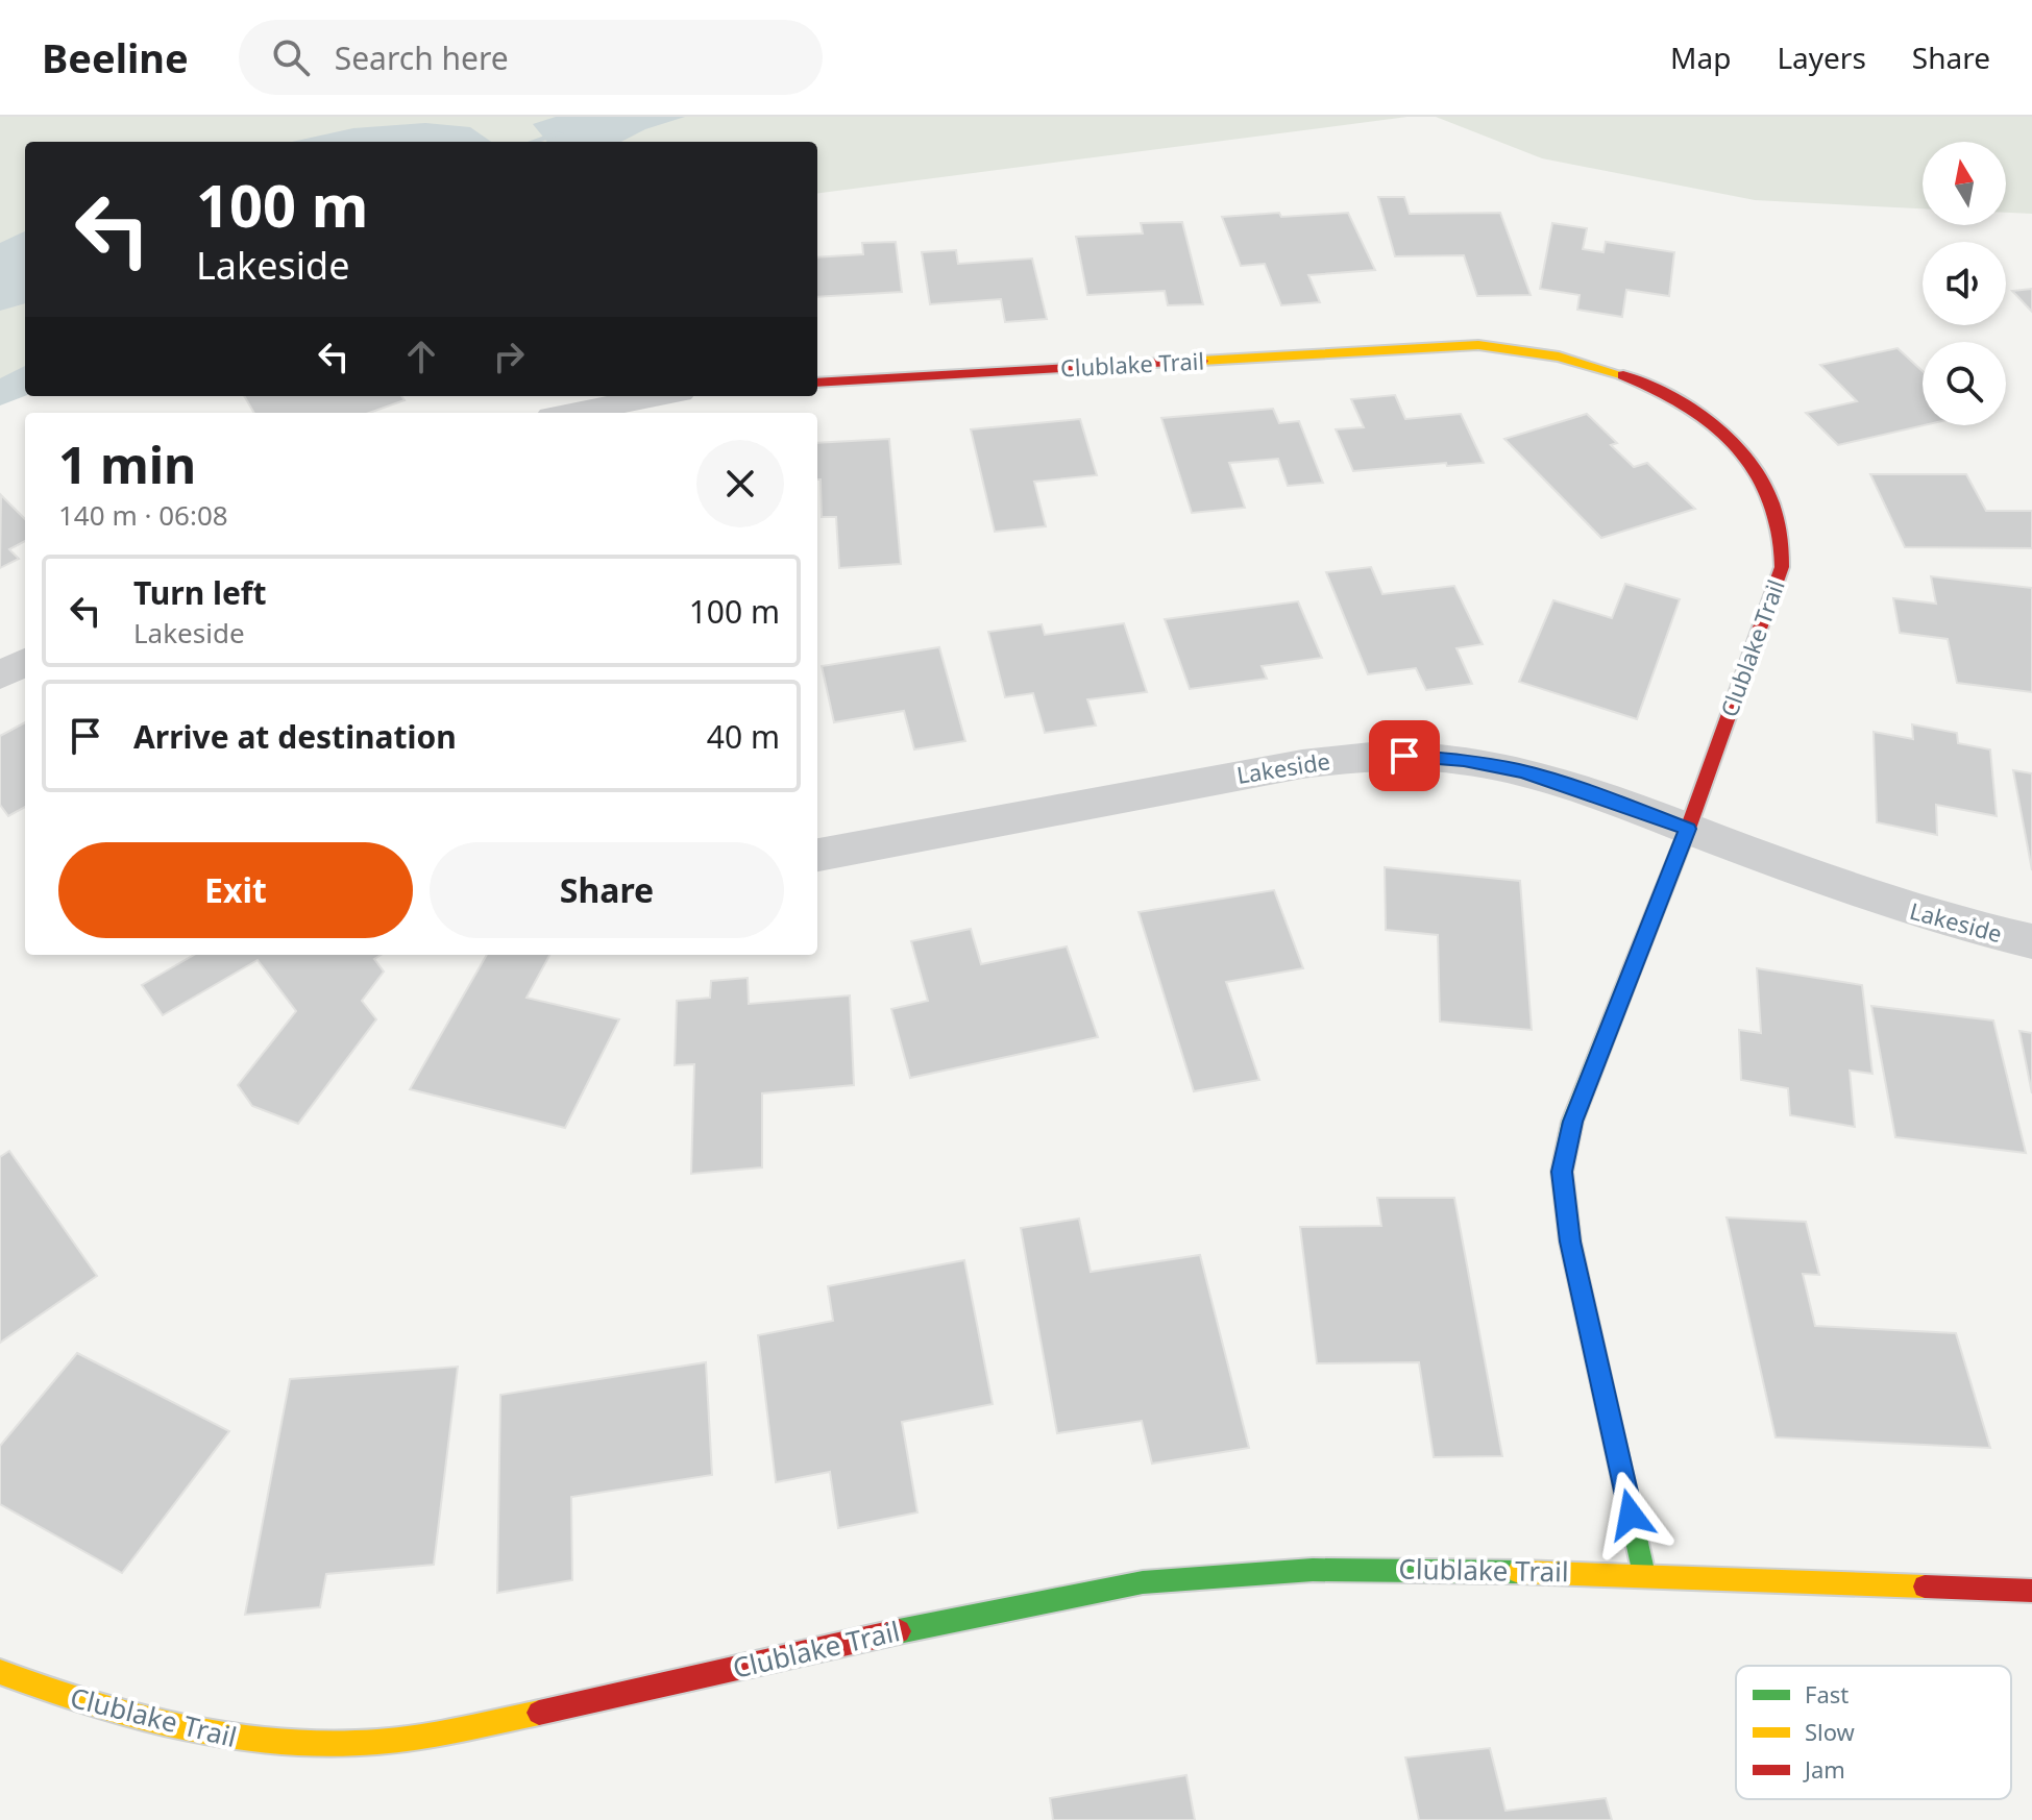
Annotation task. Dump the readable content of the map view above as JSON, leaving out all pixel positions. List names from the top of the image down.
{
  "streets": {
    "street": ["Clublake Trail", "Lakeside"]
  },
  "crossings": [
    ["Clublake Trail", "Lakeside"]
  ],
  "legend": ["Fast", "Slow", "Jam"],
  "north": "top",
  "page": {
    "header": "Beeline",
    "search": "Search here",
    "nav": ["Map", "Layers", "Share"],
    "turn": ["100 m", "Lakeside"],
    "heading": ["1 min", "140 m · 06:08"],
    "list": [
      {
        "name": "Turn left",
        "note": "Lakeside",
        "value": "100 m"
      },
      {
        "name": "Arrive at destination",
        "value": "40 m"
      }
    ],
    "buttons": ["Exit", "Share"]
  }
}
